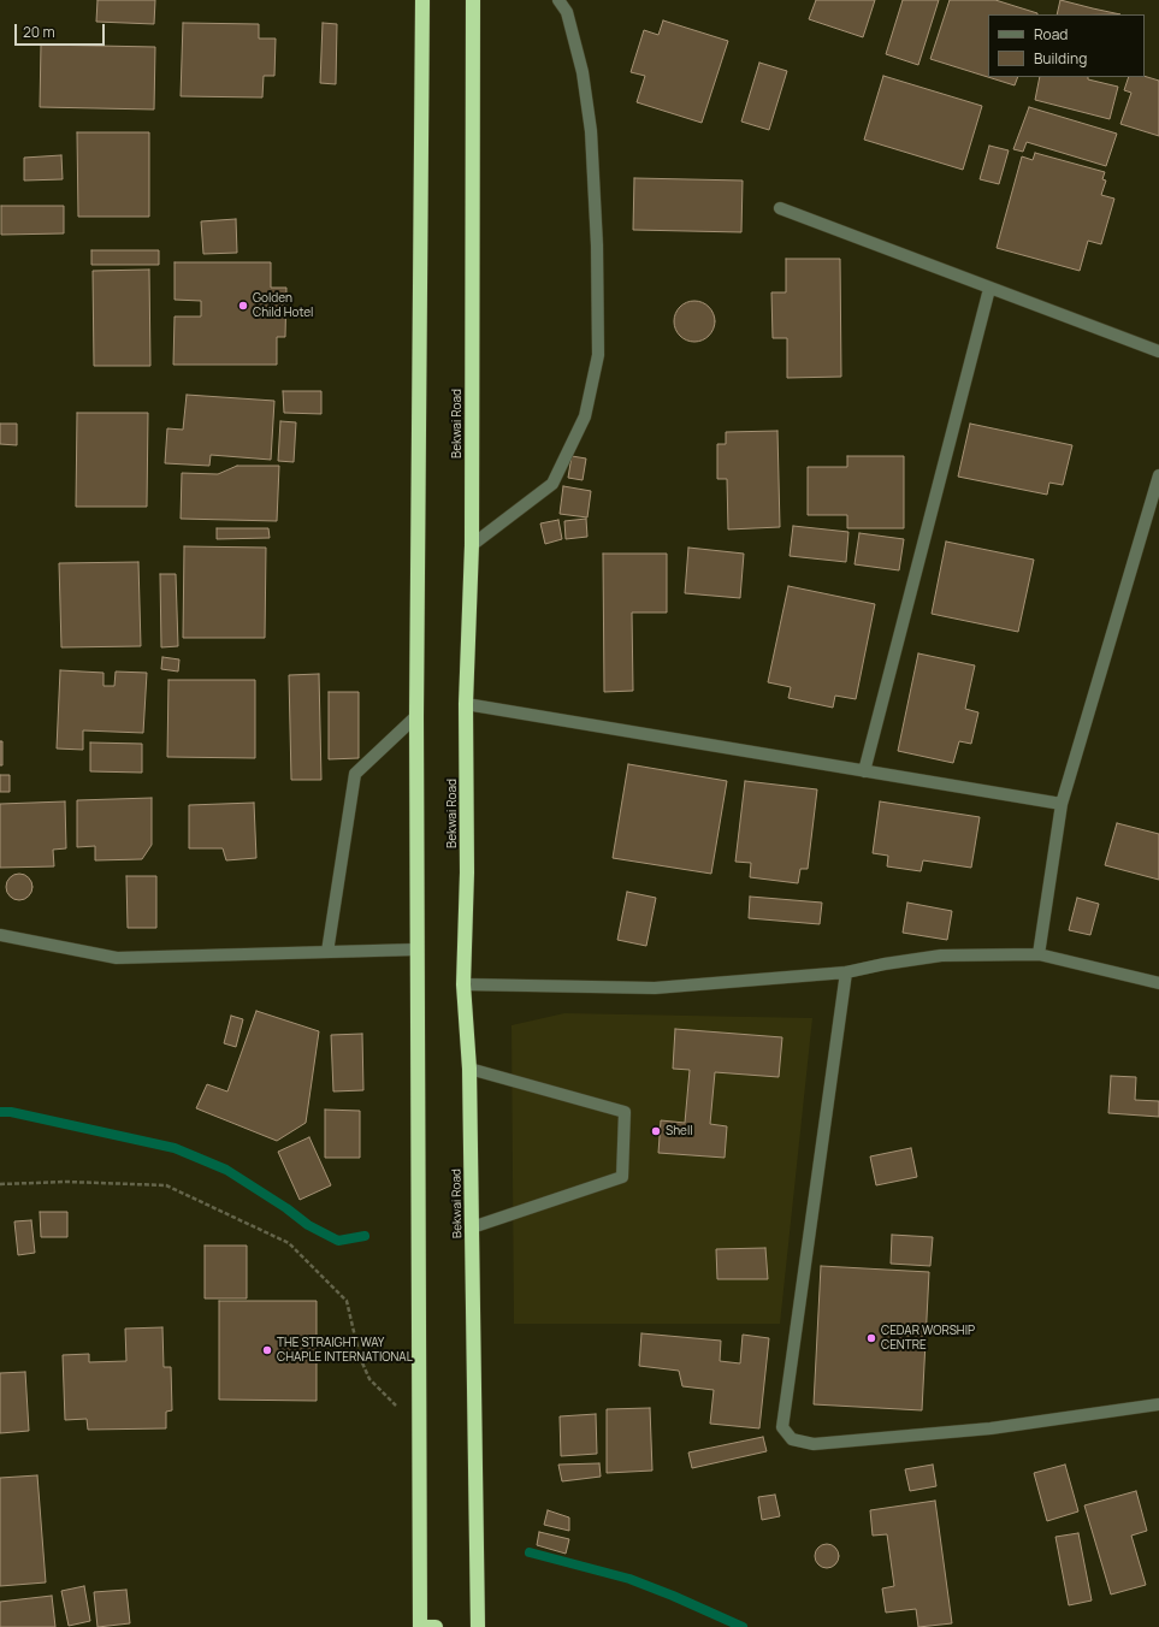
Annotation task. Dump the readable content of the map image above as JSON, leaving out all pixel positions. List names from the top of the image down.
{
  "streets": {
    "highway": ["Bekwai Road"]
  },
  "places": [
    "Golden Child Hotel",
    "Shell",
    "CEDAR WORSHIP CENTRE",
    "THE STRAIGHT WAY CHAPLE INTERNATIONAL"
  ],
  "legend": ["Road", "Building"],
  "scale_bar": "20 m"
}
